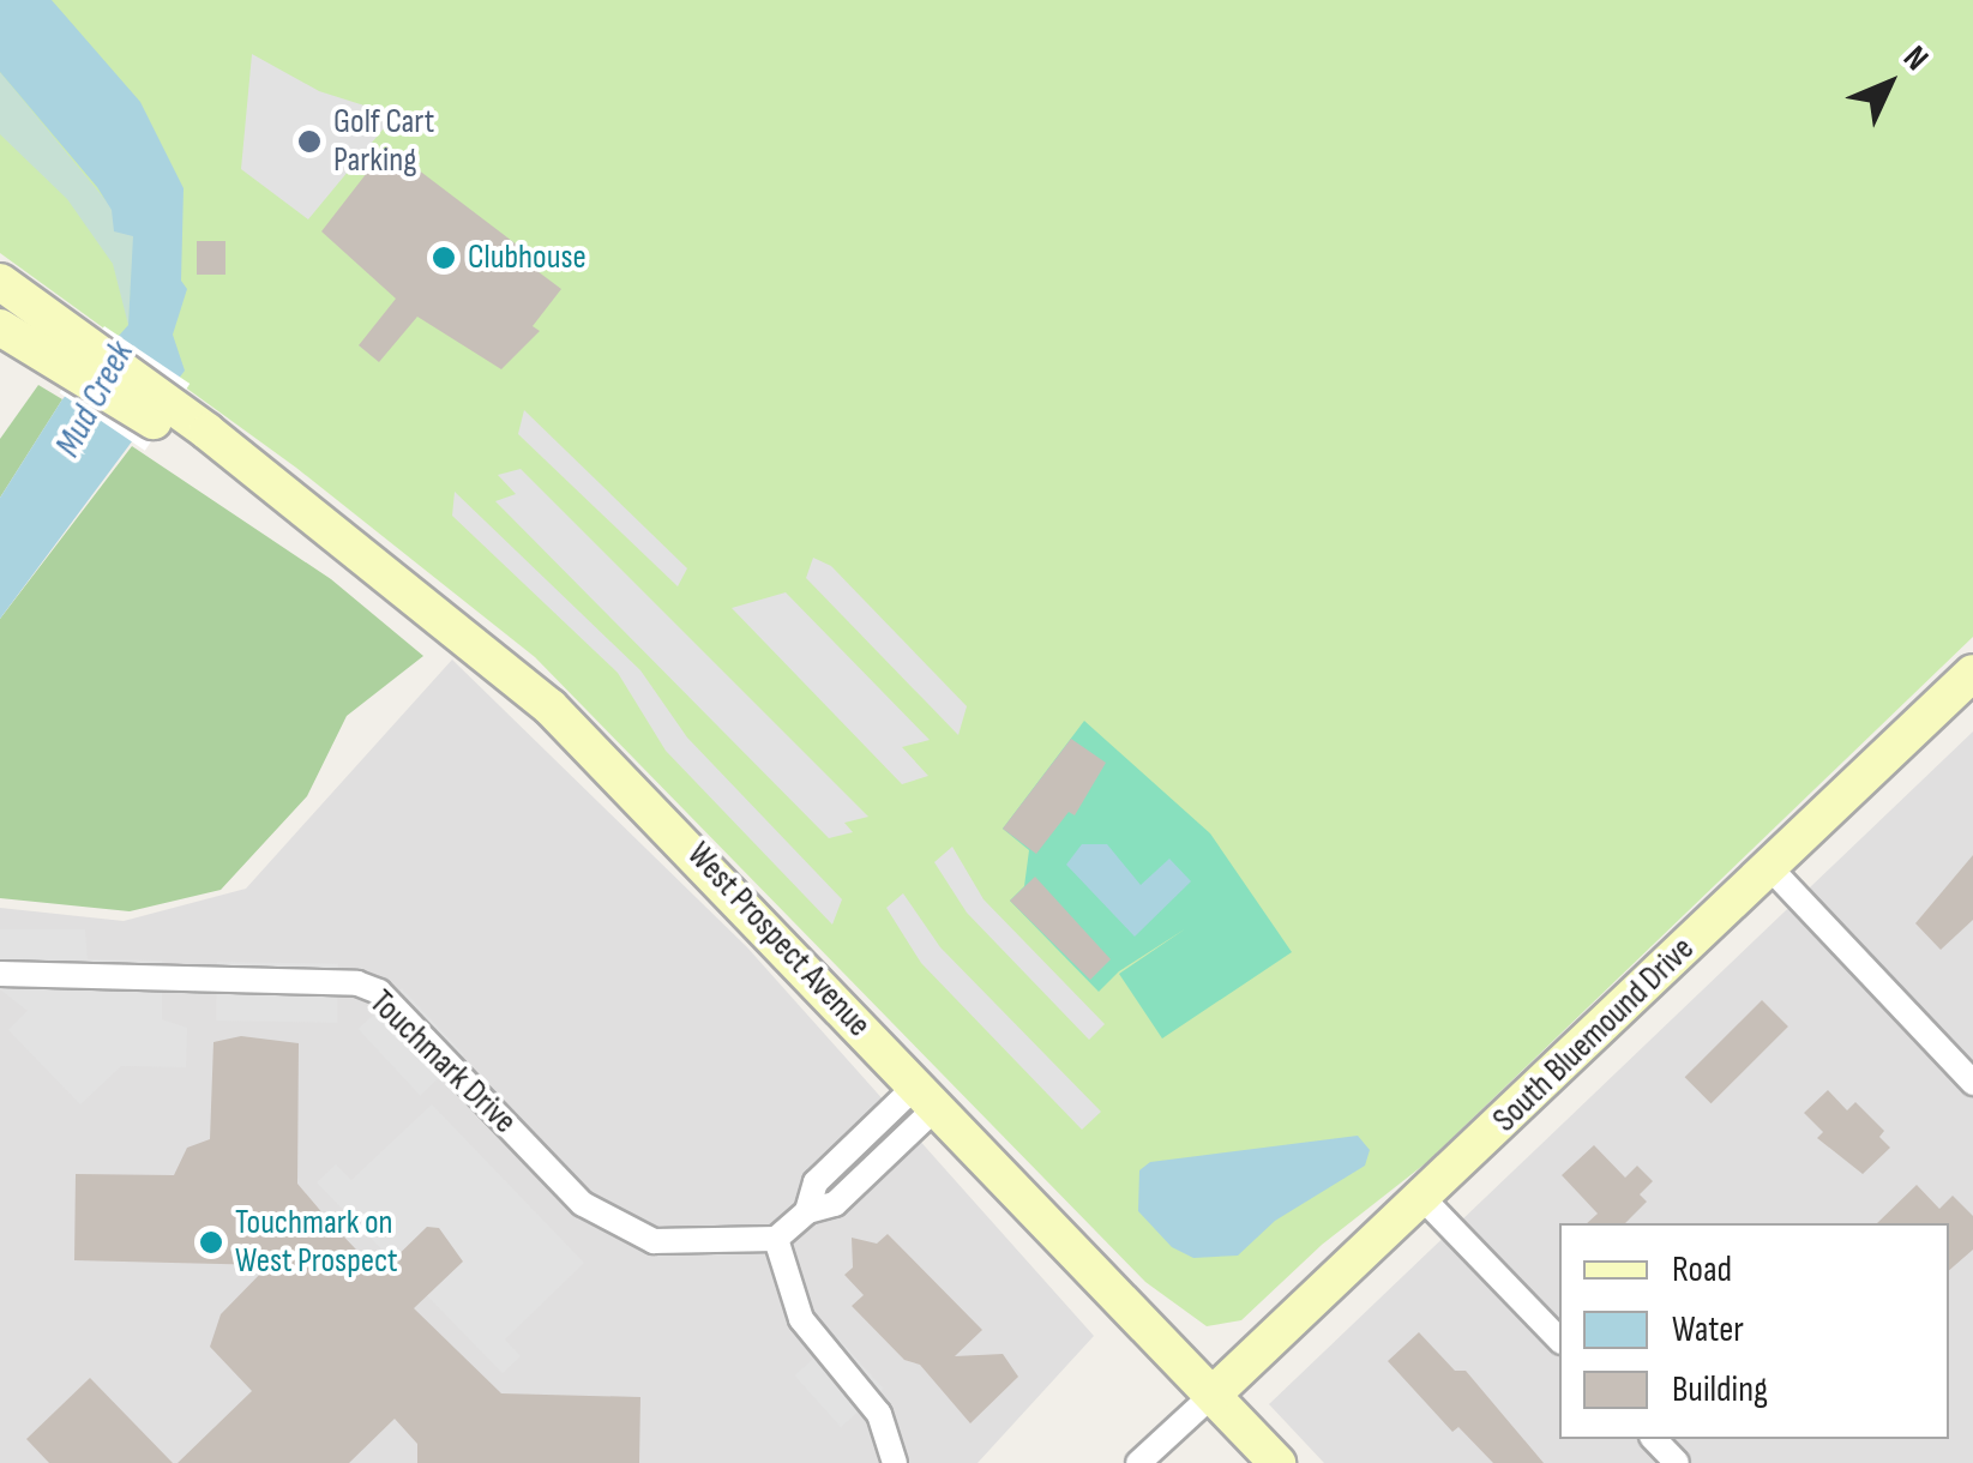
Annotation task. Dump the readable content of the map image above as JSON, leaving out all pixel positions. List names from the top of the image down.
{
  "streets": {
    "main road": ["West Prospect Avenue", "South Bluemound Drive"],
    "street": ["Touchmark Drive"]
  },
  "crossings": [
    ["West Prospect Avenue", "South Bluemound Drive"]
  ],
  "water": ["Mud Creek"],
  "places": ["Golf Cart Parking", "Clubhouse", "Touchmark on West Prospect"],
  "legend": ["Road", "Water", "Building"],
  "north": "top right"
}
